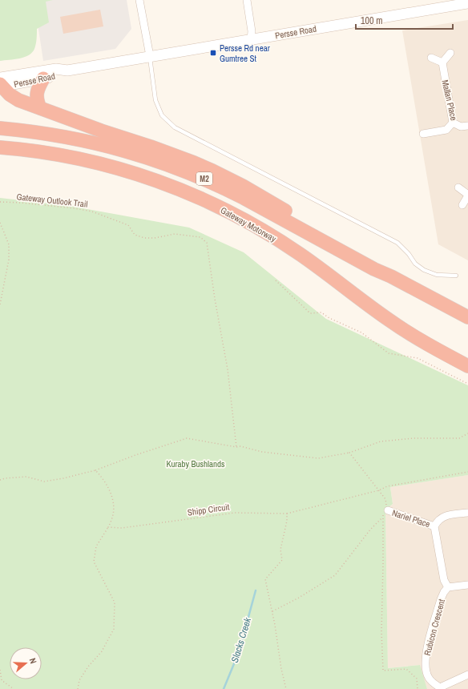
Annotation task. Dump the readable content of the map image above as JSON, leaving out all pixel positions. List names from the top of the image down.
{
  "streets": {
    "highway": ["M2", "Gateway Motorway"],
    "street": [
      "Persse Road",
      "Mallan Place",
      "Nariel Place",
      "Rubicon Crescent"
    ],
    "path": ["Gateway Outlook Trail", "Shipp Circuit"]
  },
  "water": ["Slacks Creek"],
  "parks": ["Kuraby Bushlands"],
  "places": {
    "transit": ["Persse Rd near Gumtree St"]
  },
  "scale_bar": "100 m",
  "north": "right"
}
